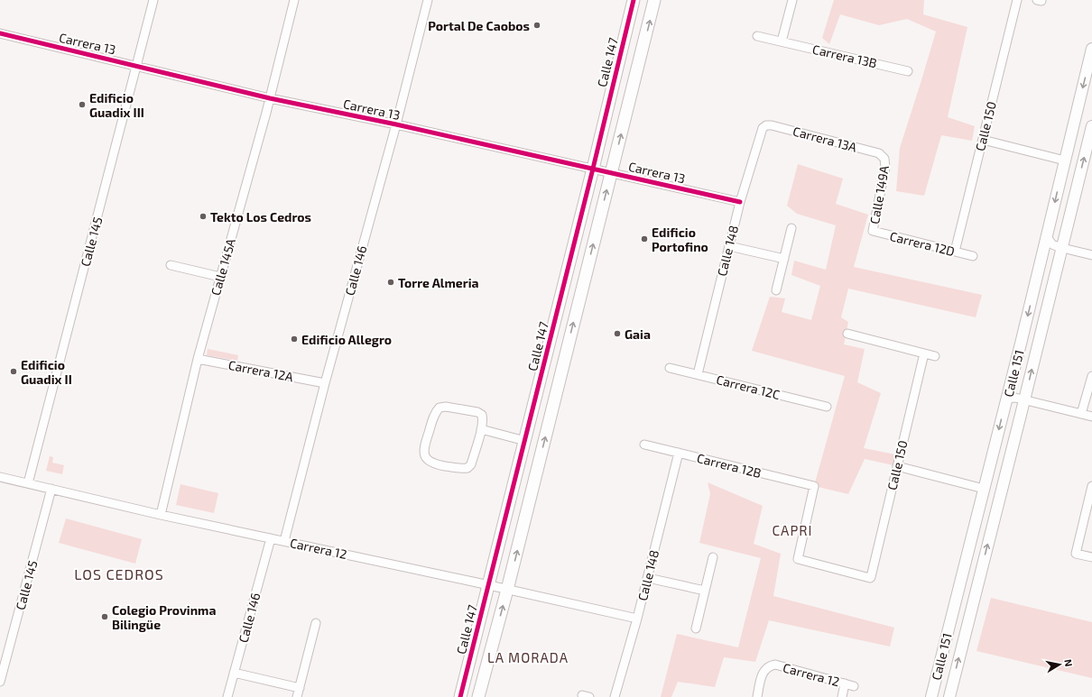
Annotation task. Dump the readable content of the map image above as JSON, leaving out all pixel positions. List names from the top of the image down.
{
  "streets": {
    "main road": ["Calle 147"],
    "street": [
      "Carrera 13",
      "Carrera 13B",
      "Calle 150",
      "Carrera 13A",
      "Calle 149A",
      "Calle 145",
      "Carrera 12D",
      "Calle 148",
      "Calle 145A",
      "Calle 146",
      "Carrera 12A",
      "Calle 151",
      "Carrera 12C",
      "Carrera 12B",
      "Carrera 12"
    ]
  },
  "crossings": [
    ["Carrera 13", "Calle 147"],
    ["Carrera 13", "Calle 145"],
    ["Carrera 13", "Calle 148"],
    ["Carrera 13", "Calle 145A"],
    ["Carrera 13", "Calle 146"],
    ["Calle 147", "Carrera 12"],
    ["Calle 150", "Carrera 12D"],
    ["Calle 150", "Carrera 12B"],
    ["Carrera 13A", "Calle 149A"],
    ["Carrera 13A", "Calle 148"],
    ["Calle 149A", "Carrera 12D"],
    ["Calle 145", "Carrera 12"],
    ["Calle 148", "Carrera 12C"],
    ["Calle 148", "Carrera 12B"],
    ["Calle 148", "Carrera 12"],
    ["Calle 145A", "Carrera 12A"],
    ["Calle 145A", "Carrera 12"],
    ["Calle 146", "Carrera 12A"],
    ["Calle 146", "Carrera 12"]
  ],
  "districts": ["CAPRI", "LOS CEDROS", "LA MORADA"],
  "places": [
    "Portal De Caobos",
    "Edificio Guadix III",
    "Tekto Los Cedros",
    "Edificio Portofino",
    "Torre Almeria",
    "Gaia",
    "Edificio Allegro",
    "Edificio Guadix II",
    "Colegio Provinma Bilingüe"
  ],
  "north": "right"
}
